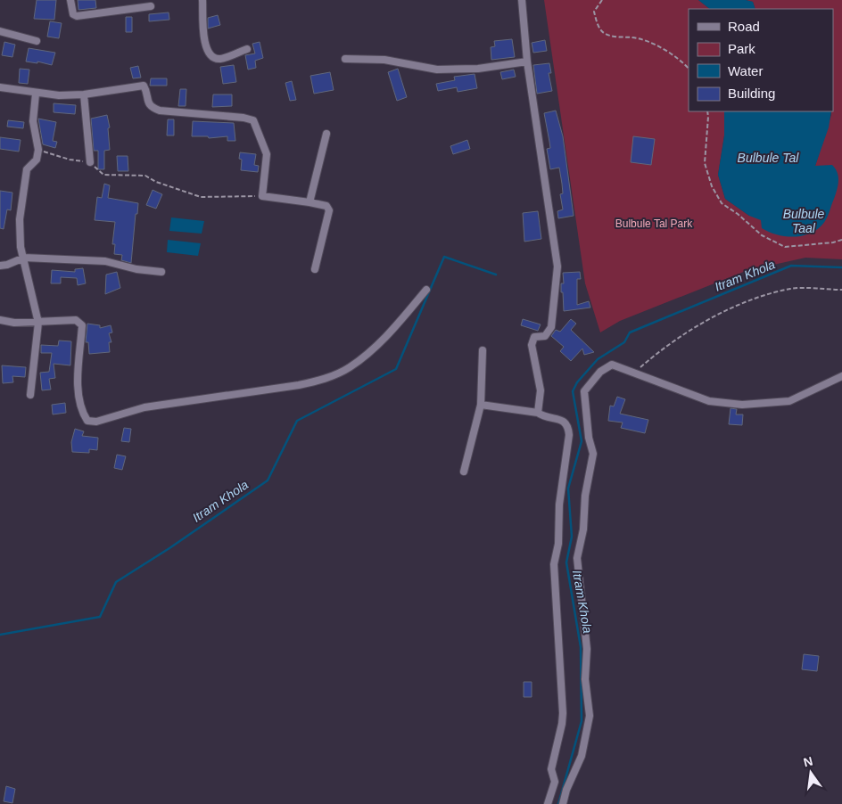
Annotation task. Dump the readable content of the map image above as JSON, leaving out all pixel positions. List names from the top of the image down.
{
  "water": ["Bulbule Tal", "Bulbule Taal", "Itram Khola"],
  "parks": ["Bulbule Tal Park"],
  "legend": [
    "Road",
    "Park",
    "Water",
    "Building"
  ],
  "north": "top"
}
